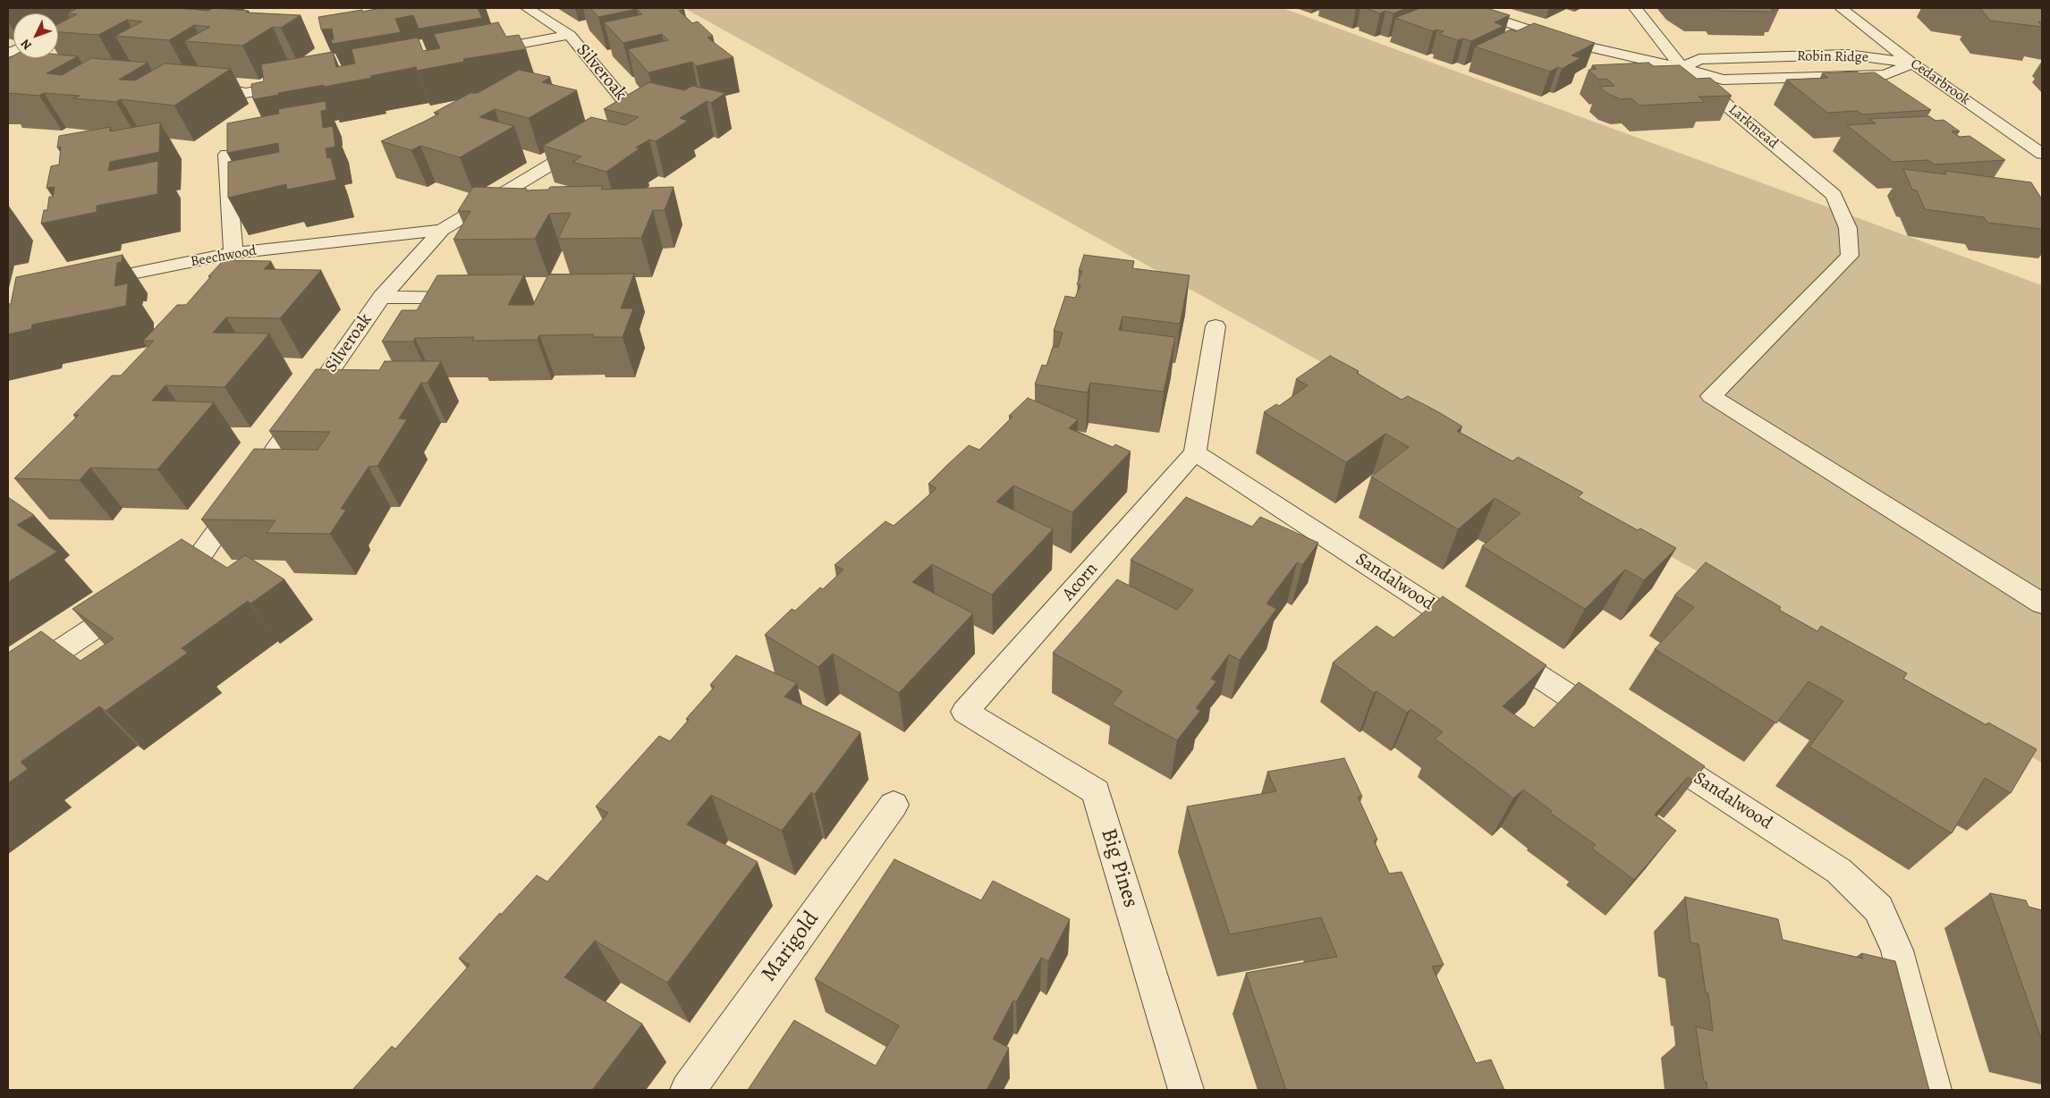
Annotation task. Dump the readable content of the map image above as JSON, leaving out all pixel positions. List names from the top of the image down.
{
  "streets": {
    "street": [
      "Robin Ridge",
      "Silveroak",
      "Cedarbrook",
      "Larkmead",
      "Beechwood",
      "Acorn",
      "Sandalwood",
      "Big Pines",
      "Marigold"
    ]
  },
  "crossings": [
    ["Robin Ridge", "Cedarbrook"],
    ["Robin Ridge", "Larkmead"],
    ["Silveroak", "Beechwood"],
    ["Acorn", "Sandalwood"],
    ["Acorn", "Big Pines"]
  ],
  "north": "bottom left"
}
